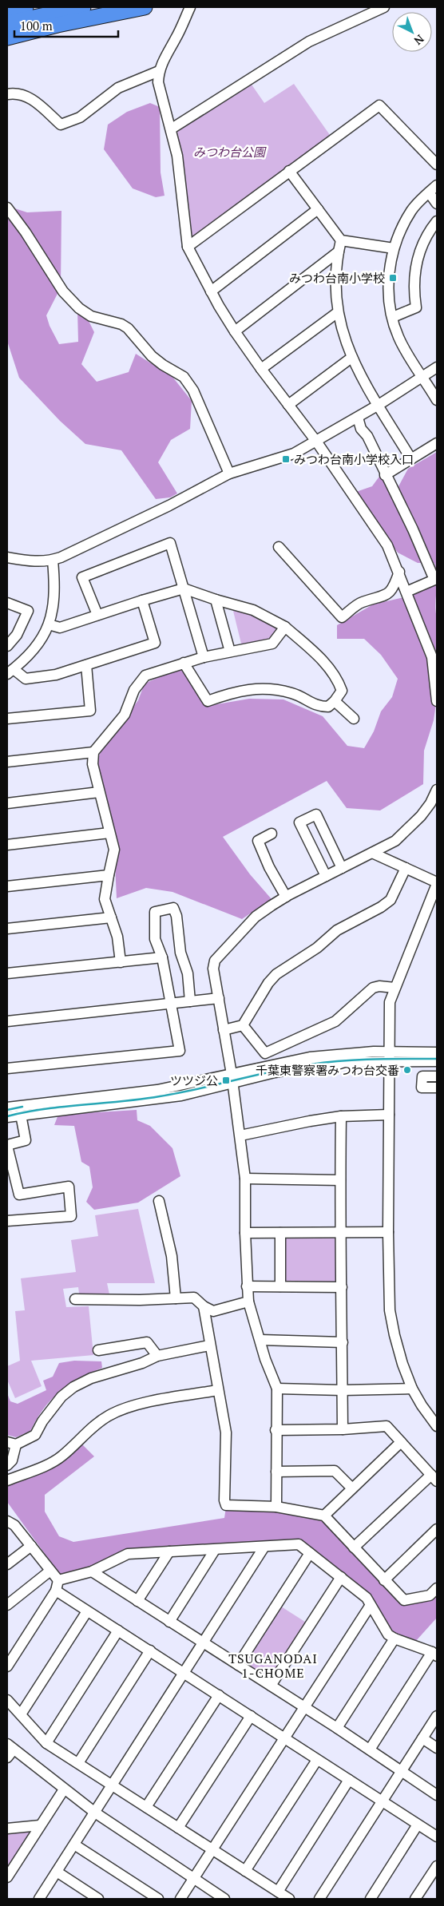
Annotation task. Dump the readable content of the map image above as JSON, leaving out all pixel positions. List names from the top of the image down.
{
  "districts": ["TSUGANODAI 1-CHOME"],
  "parks": ["みつわ台公園"],
  "places": {
    "transit": ["みつわ台南小学校", "みつわ台南小学校入口", "ツツジ公"],
    "other": ["千葉東警察署みつわ台交番"]
  },
  "scale_bar": "100 m",
  "north": "bottom right"
}
